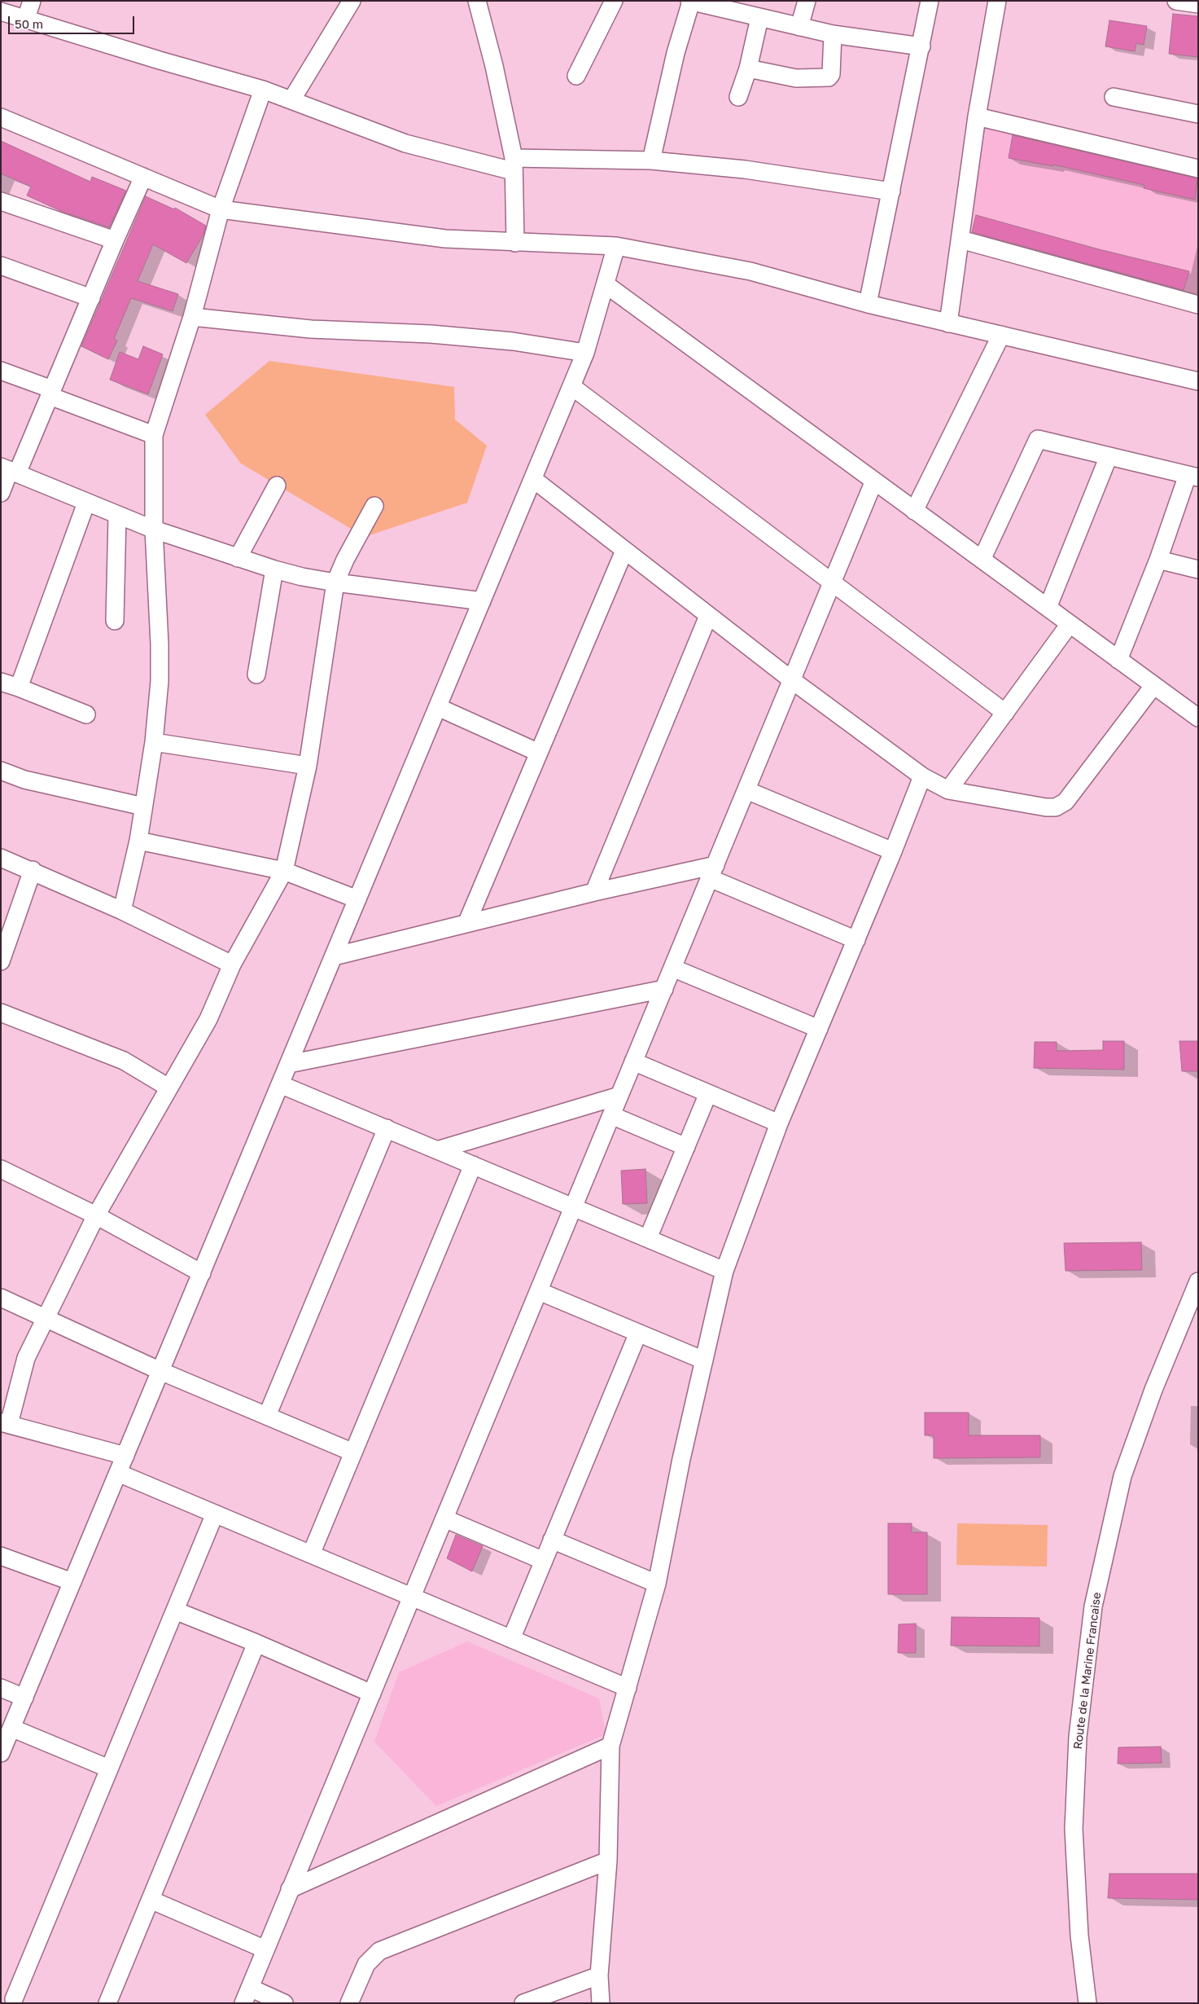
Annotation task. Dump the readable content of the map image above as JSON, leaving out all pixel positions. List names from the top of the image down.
{
  "streets": {
    "street": ["Route de la Marine Francaise"]
  },
  "scale_bar": "50 m"
}
